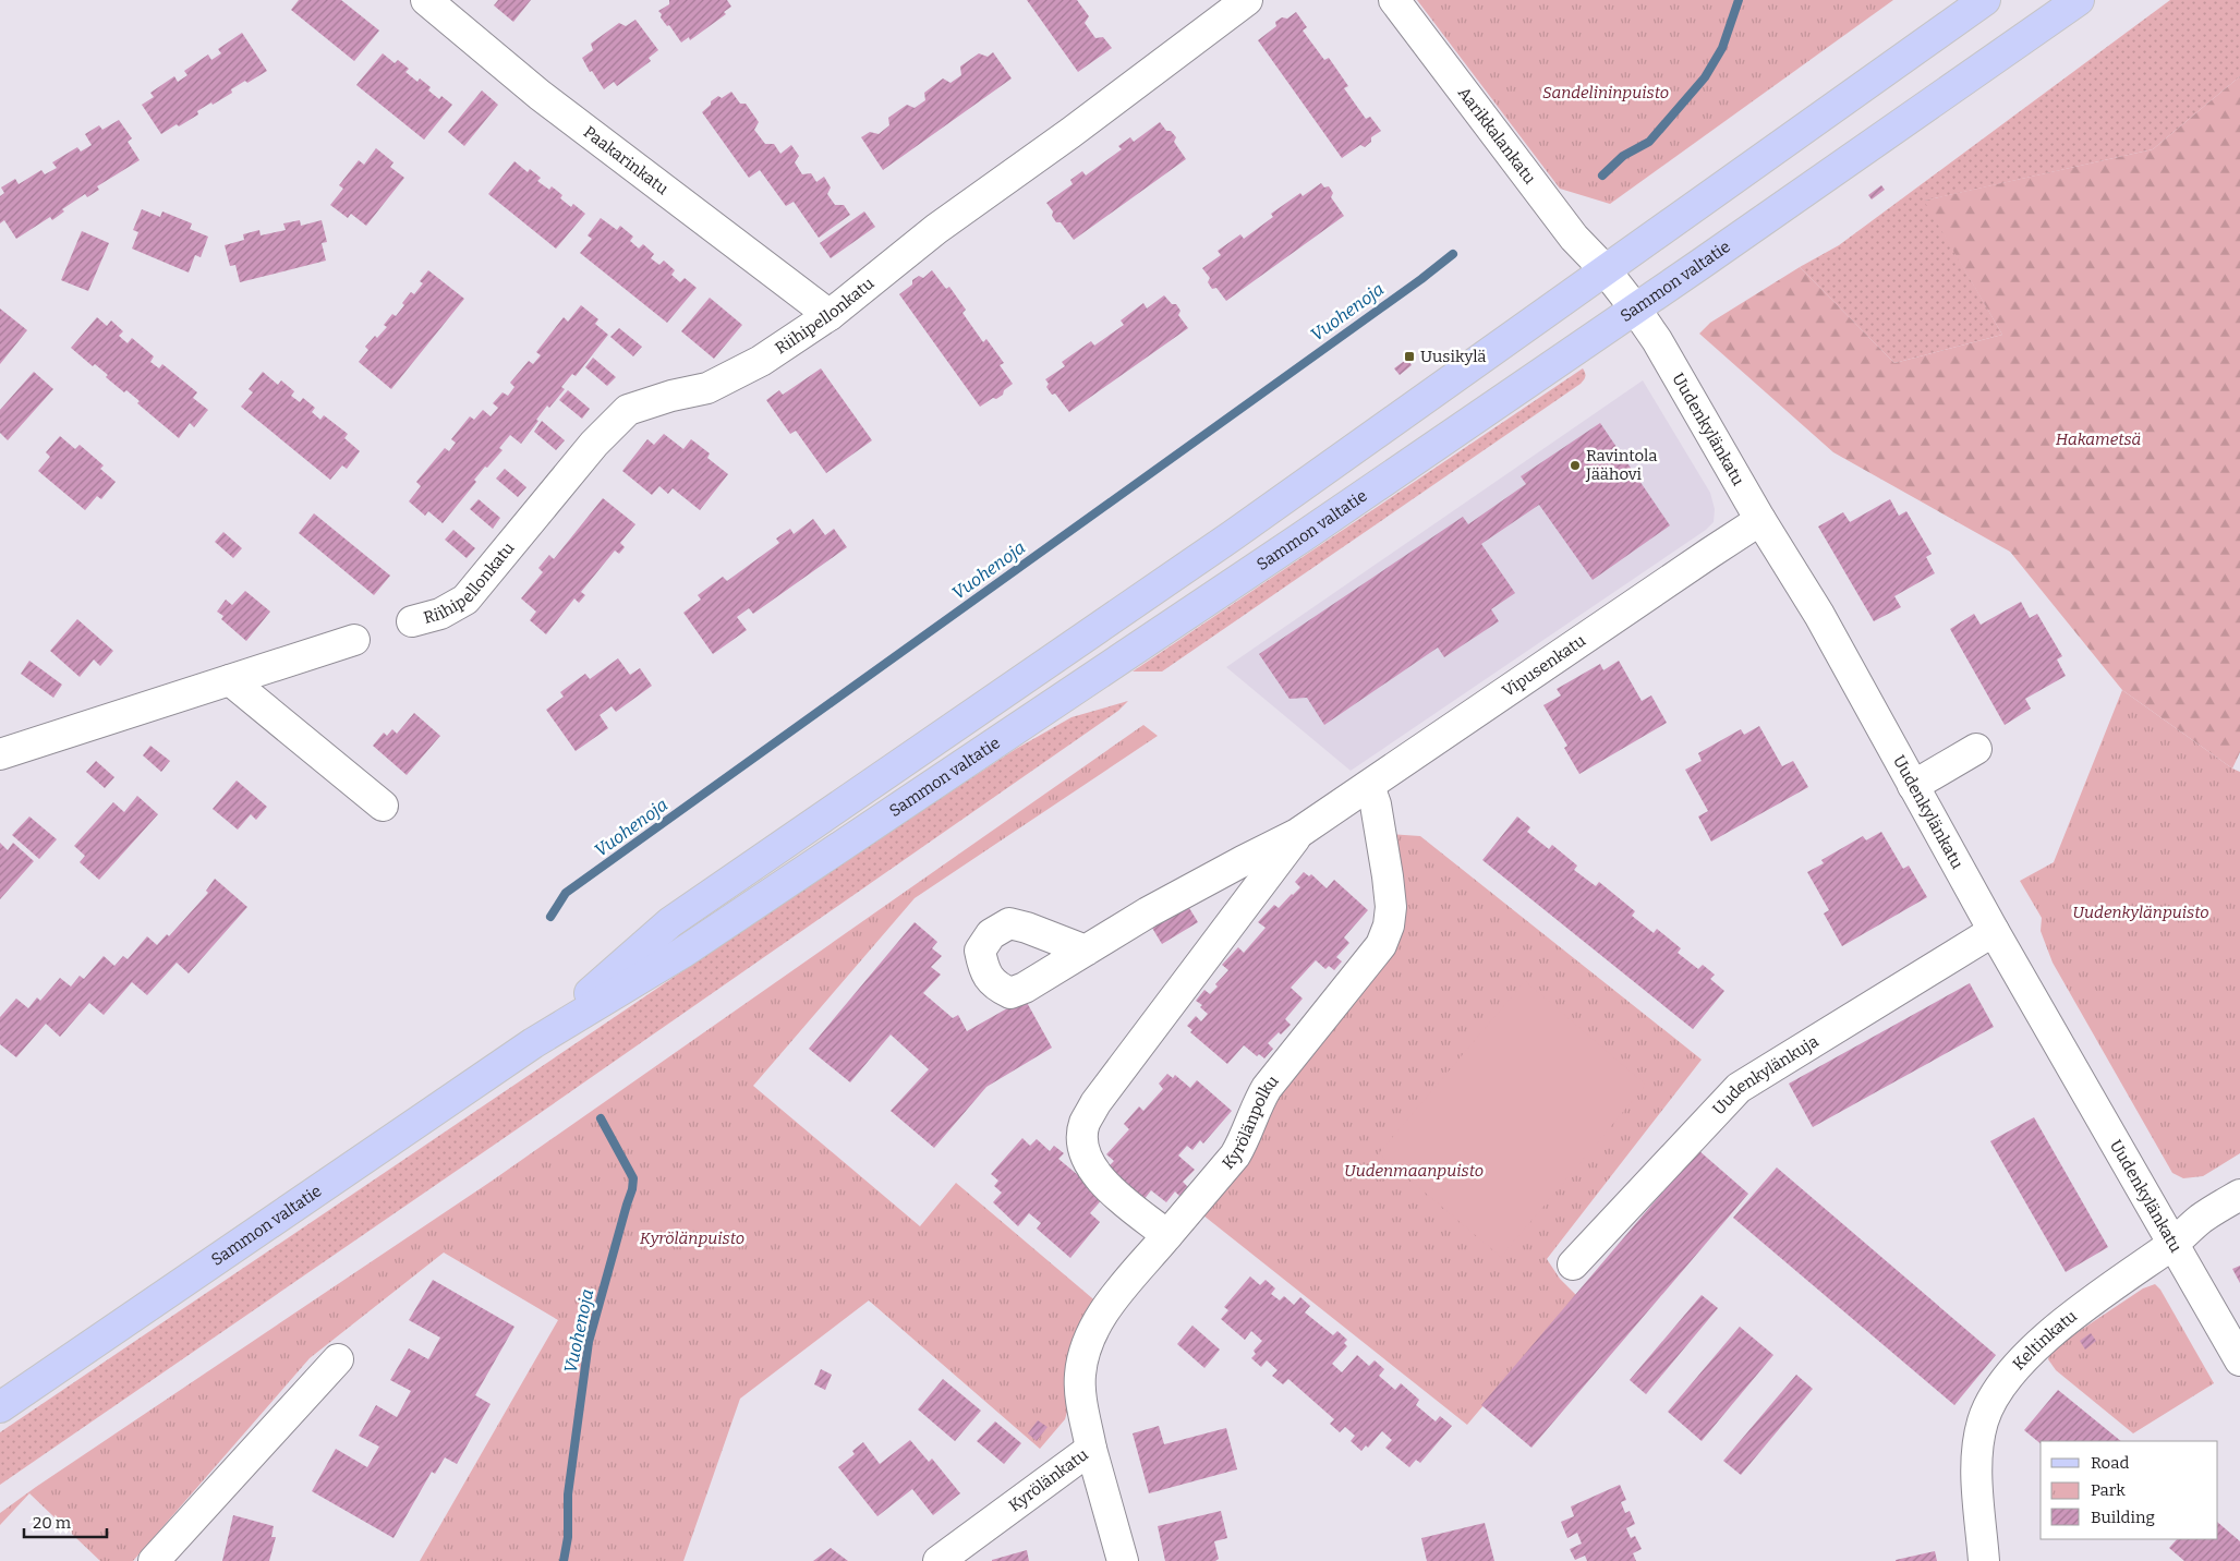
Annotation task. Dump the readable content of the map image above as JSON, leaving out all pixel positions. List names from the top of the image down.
{
  "streets": {
    "main road": ["Sammon valtatie"],
    "street": [
      "Aarikkalankatu",
      "Paakarinkatu",
      "Riihipellonkatu",
      "Uudenkylänkatu",
      "Vipusenkatu",
      "Uudenkylänkuja",
      "Kyrölänpolku",
      "Keltinkatu",
      "Kyrölänkatu"
    ]
  },
  "crossings": [
    ["Aarikkalankatu", "Sammon valtatie"],
    ["Aarikkalankatu", "Uudenkylänkatu"],
    ["Paakarinkatu", "Riihipellonkatu"],
    ["Sammon valtatie", "Uudenkylänkatu"],
    ["Uudenkylänkatu", "Vipusenkatu"],
    ["Uudenkylänkatu", "Uudenkylänkuja"],
    ["Uudenkylänkatu", "Keltinkatu"],
    ["Vipusenkatu", "Kyrölänpolku"],
    ["Kyrölänpolku", "Kyrölänkatu"]
  ],
  "water": ["Vuohenoja"],
  "parks": [
    "Sandelininpuisto",
    "Hakametsä",
    "Uudenkylänpuisto",
    "Uudenmaanpuisto",
    "Kyrölänpuisto"
  ],
  "places": {
    "transit": ["Uusikylä"],
    "other": ["Ravintola Jäähovi"]
  },
  "legend": ["Road", "Park", "Building"],
  "scale_bar": "20 m"
}
